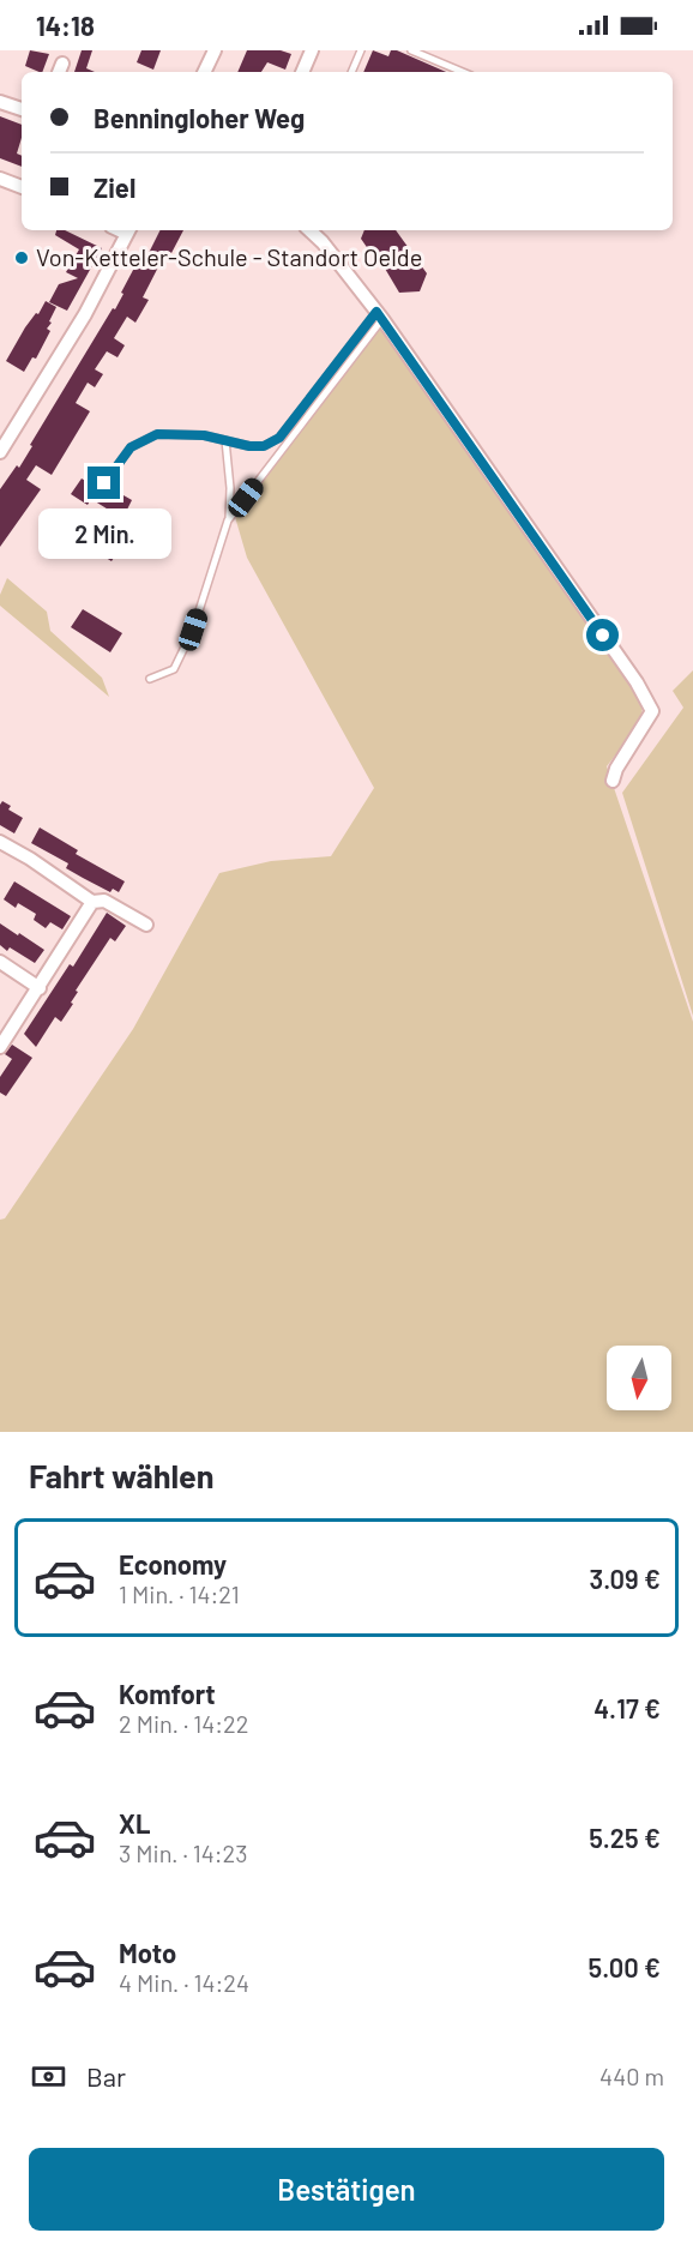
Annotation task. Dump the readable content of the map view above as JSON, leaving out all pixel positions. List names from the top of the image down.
{
  "places": ["Von-Ketteler-Schule - Standort Oelde"],
  "north": "bottom",
  "page": {
    "status": "14:18",
    "banner": ["Benningloher Weg", "Ziel"],
    "bubble": "2 Min.",
    "heading": "Fahrt wählen",
    "list": [
      {
        "name": "Economy",
        "note": "1 Min. · 14:21",
        "value": "3.09 €"
      },
      {
        "name": "Komfort",
        "note": "2 Min. · 14:22",
        "value": "4.17 €"
      },
      {
        "name": "XL",
        "note": "3 Min. · 14:23",
        "value": "5.25 €"
      },
      {
        "name": "Moto",
        "note": "4 Min. · 14:24",
        "value": "5.00 €"
      }
    ],
    "pay": ["Bar", "440 m"],
    "buttons": "Bestätigen"
  }
}
